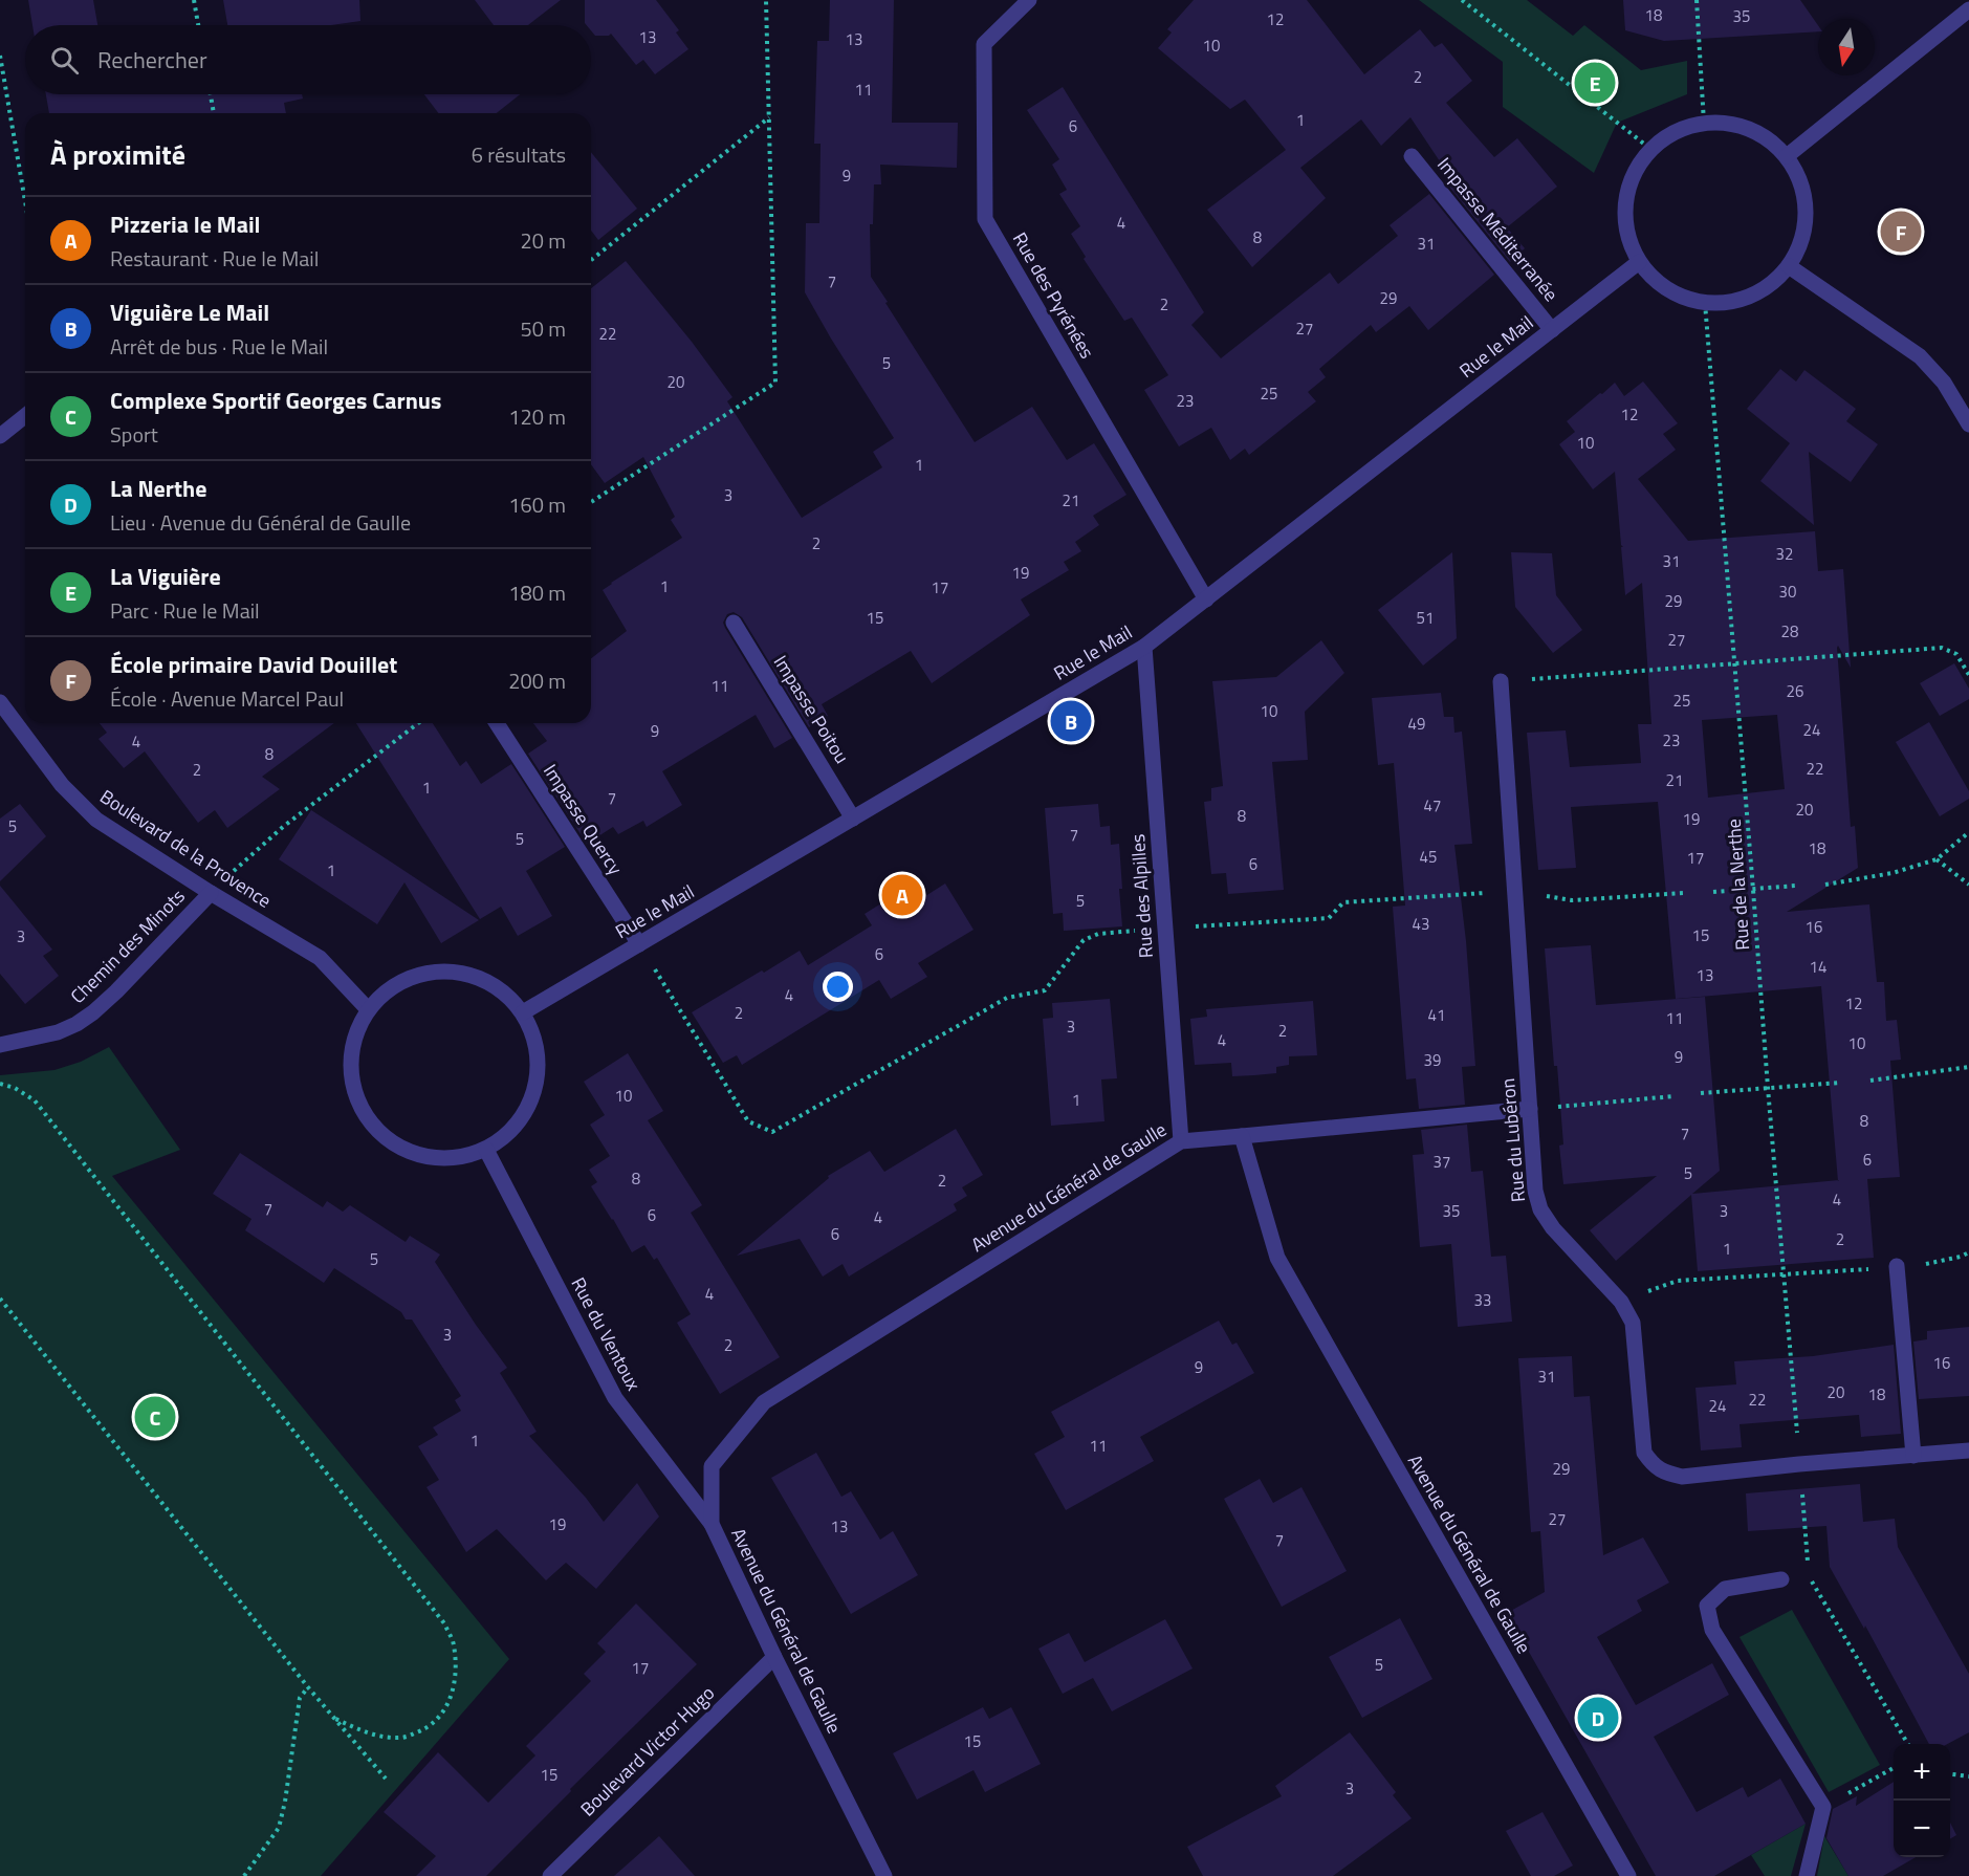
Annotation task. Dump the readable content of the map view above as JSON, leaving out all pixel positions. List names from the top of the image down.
{
  "streets": {
    "street": [
      "Impasse Méditerranée",
      "Rue des Pyrénées",
      "Rue le Mail",
      "Impasse Poitou",
      "Impasse Quercy",
      "Boulevard de la Provence",
      "Rue des Alpilles",
      "Chemin des Minots",
      "Rue du Lubéron",
      "Avenue du Général de Gaulle",
      "Rue du Ventoux",
      "Boulevard Victor Hugo"
    ],
    "path": ["Rue de la Nerthe"]
  },
  "crossings": [
    ["Impasse Méditerranée", "Rue le Mail"],
    ["Rue des Pyrénées", "Rue le Mail"],
    ["Rue le Mail", "Impasse Poitou"],
    ["Rue le Mail", "Impasse Quercy"],
    ["Rue le Mail", "Boulevard de la Provence"],
    ["Rue le Mail", "Rue de la Nerthe"],
    ["Rue le Mail", "Rue des Alpilles"],
    ["Rue le Mail", "Rue du Ventoux"],
    ["Boulevard de la Provence", "Chemin des Minots"],
    ["Boulevard de la Provence", "Rue du Ventoux"],
    ["Rue de la Nerthe", "Rue du Lubéron"],
    ["Rue des Alpilles", "Avenue du Général de Gaulle"],
    ["Avenue du Général de Gaulle", "Rue du Ventoux"],
    ["Avenue du Général de Gaulle", "Boulevard Victor Hugo"]
  ],
  "house_numbers": [
    "18",
    "35",
    "12",
    "13",
    "13",
    "10",
    "2",
    "11",
    "1",
    "6",
    "9",
    "4",
    "8",
    "31",
    "7",
    "29",
    "2",
    "27",
    "22",
    "5",
    "20",
    "25",
    "23",
    "12",
    "10",
    "1",
    "3",
    "21",
    "2",
    "32",
    "31",
    "19",
    "1",
    "17",
    "30",
    "29",
    "15",
    "51",
    "28",
    "27",
    "11",
    "26",
    "25",
    "10",
    "49",
    "24",
    "9",
    "23",
    "4",
    "8",
    "22",
    "2",
    "21",
    "1",
    "7",
    "47",
    "20",
    "8",
    "19",
    "5",
    "7",
    "5",
    "18",
    "45",
    "17",
    "6",
    "1",
    "5",
    "43",
    "16",
    "15",
    "3",
    "6",
    "14",
    "13",
    "4",
    "12",
    "2",
    "41",
    "11",
    "3",
    "2",
    "4",
    "10",
    "9",
    "39",
    "10",
    "1",
    "8",
    "7",
    "6",
    "37",
    "5",
    "8",
    "2",
    "4",
    "7",
    "35",
    "3",
    "6",
    "4",
    "6",
    "2",
    "1",
    "5",
    "4",
    "33",
    "3",
    "2",
    "16",
    "9",
    "31",
    "20",
    "18",
    "22",
    "24",
    "1",
    "11",
    "29",
    "27",
    "19",
    "13",
    "7",
    "5",
    "17",
    "15",
    "15",
    "3"
  ],
  "north": "bottom",
  "page": {
    "search": "Rechercher",
    "pins": [
      "E",
      "F",
      "B",
      "A",
      "C",
      "D"
    ],
    "heading": ["À proximité", "6 résultats"],
    "list": [
      {
        "mark": "A",
        "name": "Pizzeria le Mail",
        "note": "Restaurant · Rue le Mail",
        "value": "20 m"
      },
      {
        "mark": "B",
        "name": "Viguière Le Mail",
        "note": "Arrêt de bus · Rue le Mail",
        "value": "50 m"
      },
      {
        "mark": "C",
        "name": "Complexe Sportif Georges Carnus",
        "note": "Sport",
        "value": "120 m"
      },
      {
        "mark": "D",
        "name": "La Nerthe",
        "note": "Lieu · Avenue du Général de Gaulle",
        "value": "160 m"
      },
      {
        "mark": "E",
        "name": "La Viguière",
        "note": "Parc · Rue le Mail",
        "value": "180 m"
      },
      {
        "mark": "F",
        "name": "École primaire David Douillet",
        "note": "École · Avenue Marcel Paul",
        "value": "200 m"
      }
    ],
    "map_buttons": ["+", "−"]
  }
}
